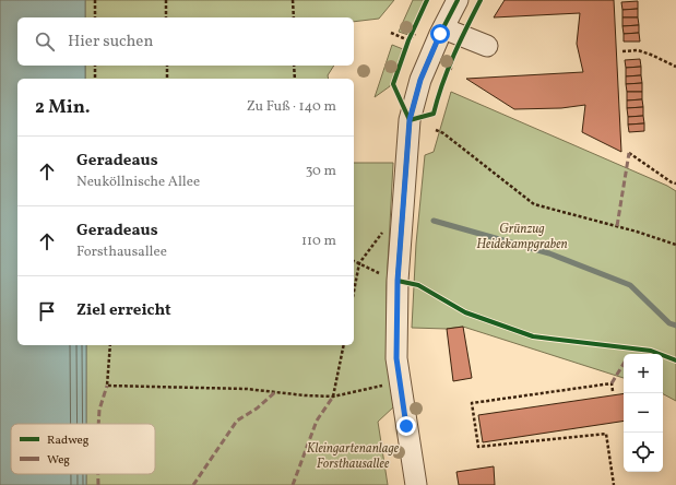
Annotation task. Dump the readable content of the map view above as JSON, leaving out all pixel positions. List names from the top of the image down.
{
  "parks": ["Grünzug Heidekampgraben", "Kleingartenanlage Forsthausallee"],
  "legend": ["Radweg", "Weg"],
  "page": {
    "search": "Hier suchen",
    "heading": ["2 Min.", "Zu Fuß · 140 m"],
    "list": [
      ["Geradeaus", "Neuköllnische Allee", "30 m"],
      ["Geradeaus", "Forsthausallee", "110 m"],
      "Ziel erreicht"
    ],
    "map_buttons": ["+", "−"]
  }
}
